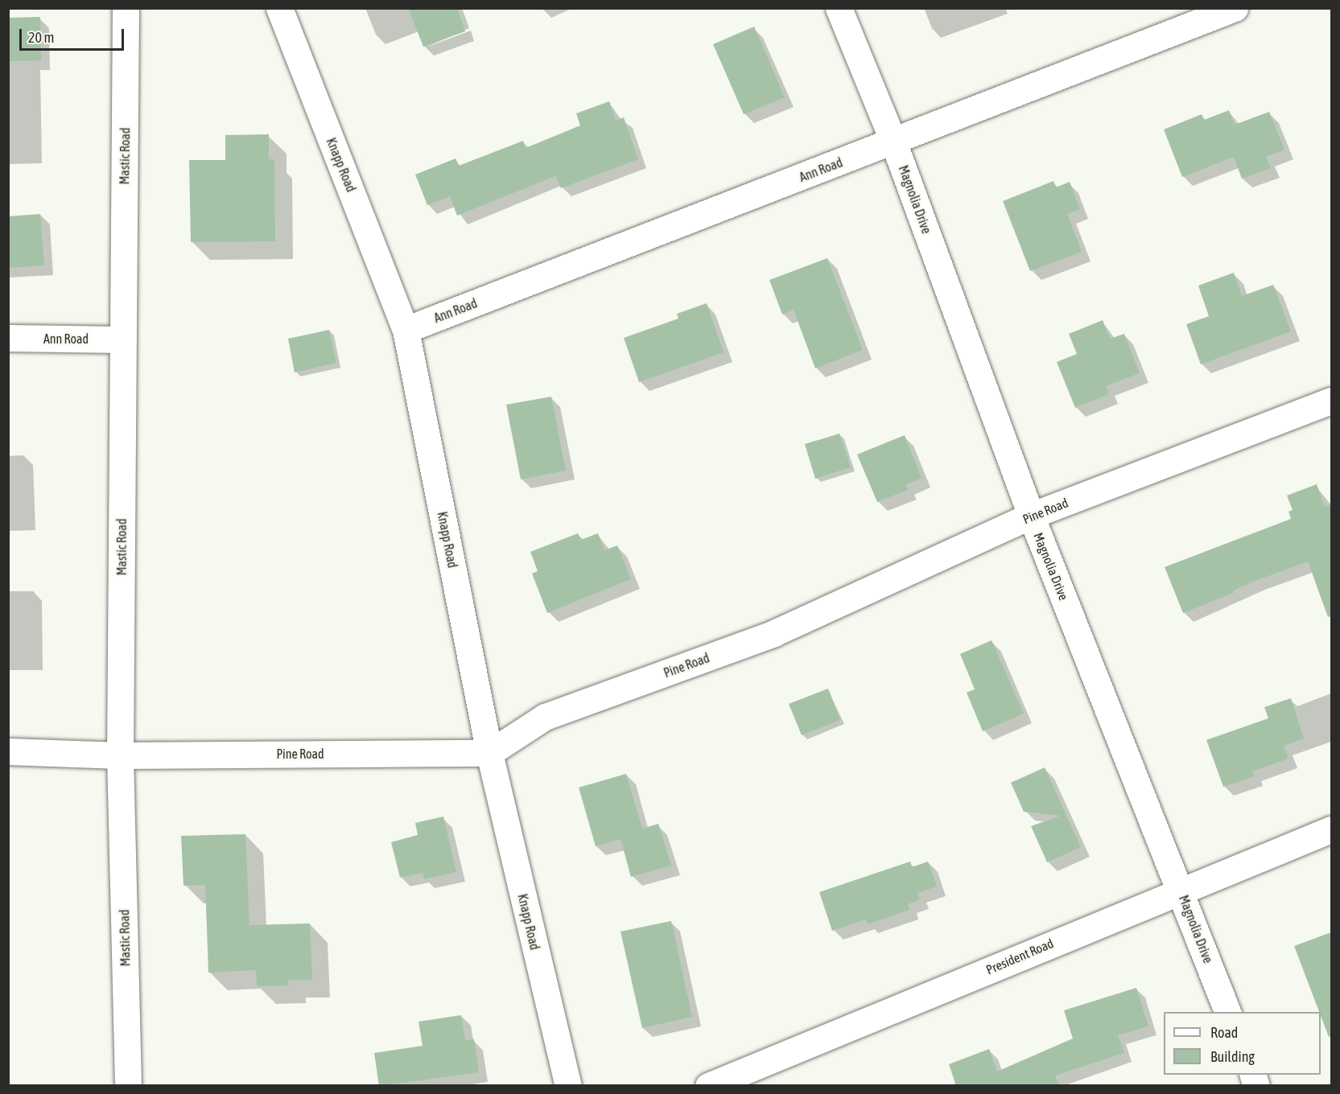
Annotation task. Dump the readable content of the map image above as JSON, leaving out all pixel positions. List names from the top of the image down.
{
  "streets": {
    "street": [
      "Mastic Road",
      "Knapp Road",
      "Ann Road",
      "Magnolia Drive",
      "Pine Road",
      "President Road"
    ]
  },
  "crossings": [
    ["Mastic Road", "Ann Road"],
    ["Mastic Road", "Pine Road"],
    ["Knapp Road", "Ann Road"],
    ["Knapp Road", "Pine Road"],
    ["Ann Road", "Magnolia Drive"],
    ["Magnolia Drive", "Pine Road"],
    ["Magnolia Drive", "President Road"]
  ],
  "legend": ["Road", "Building"],
  "scale_bar": "20 m"
}
